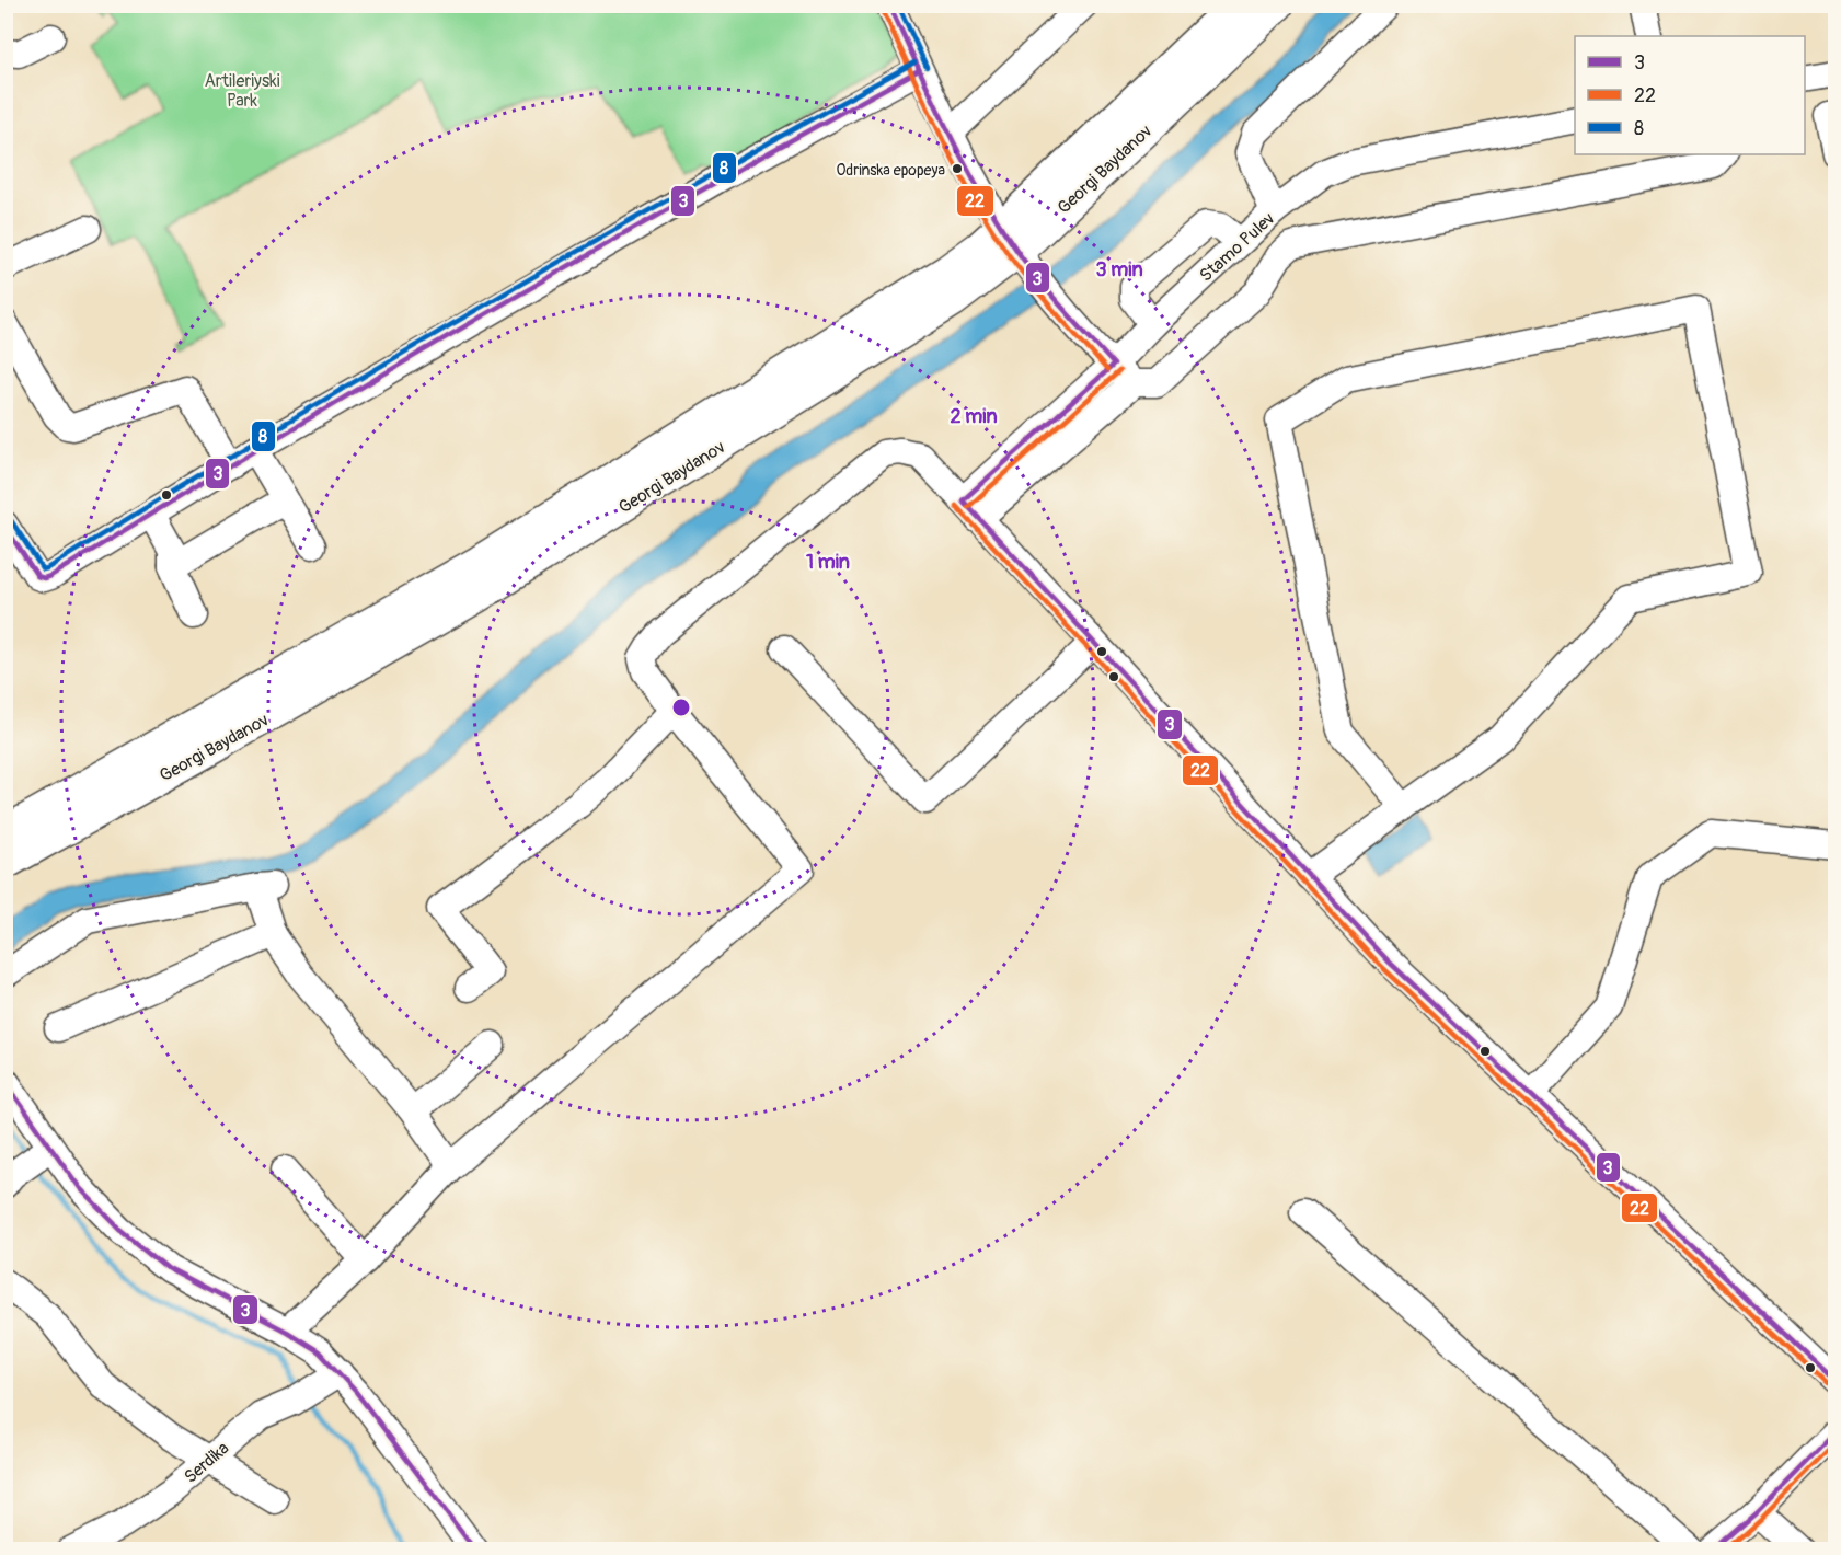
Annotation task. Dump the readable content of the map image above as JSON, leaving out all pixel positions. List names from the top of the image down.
{
  "streets": {
    "main road": ["Georgi Baydanov"],
    "street": ["Stamo Pulev", "Serdika"]
  },
  "parks": ["Artileriyski Park"],
  "places": ["Odrinska epopeya"],
  "lines": ["transit line 3", "transit line 8", "transit line 22"],
  "legend": ["3", "22", "8"],
  "rings": ["3 min", "2 min", "1 min"]
}
